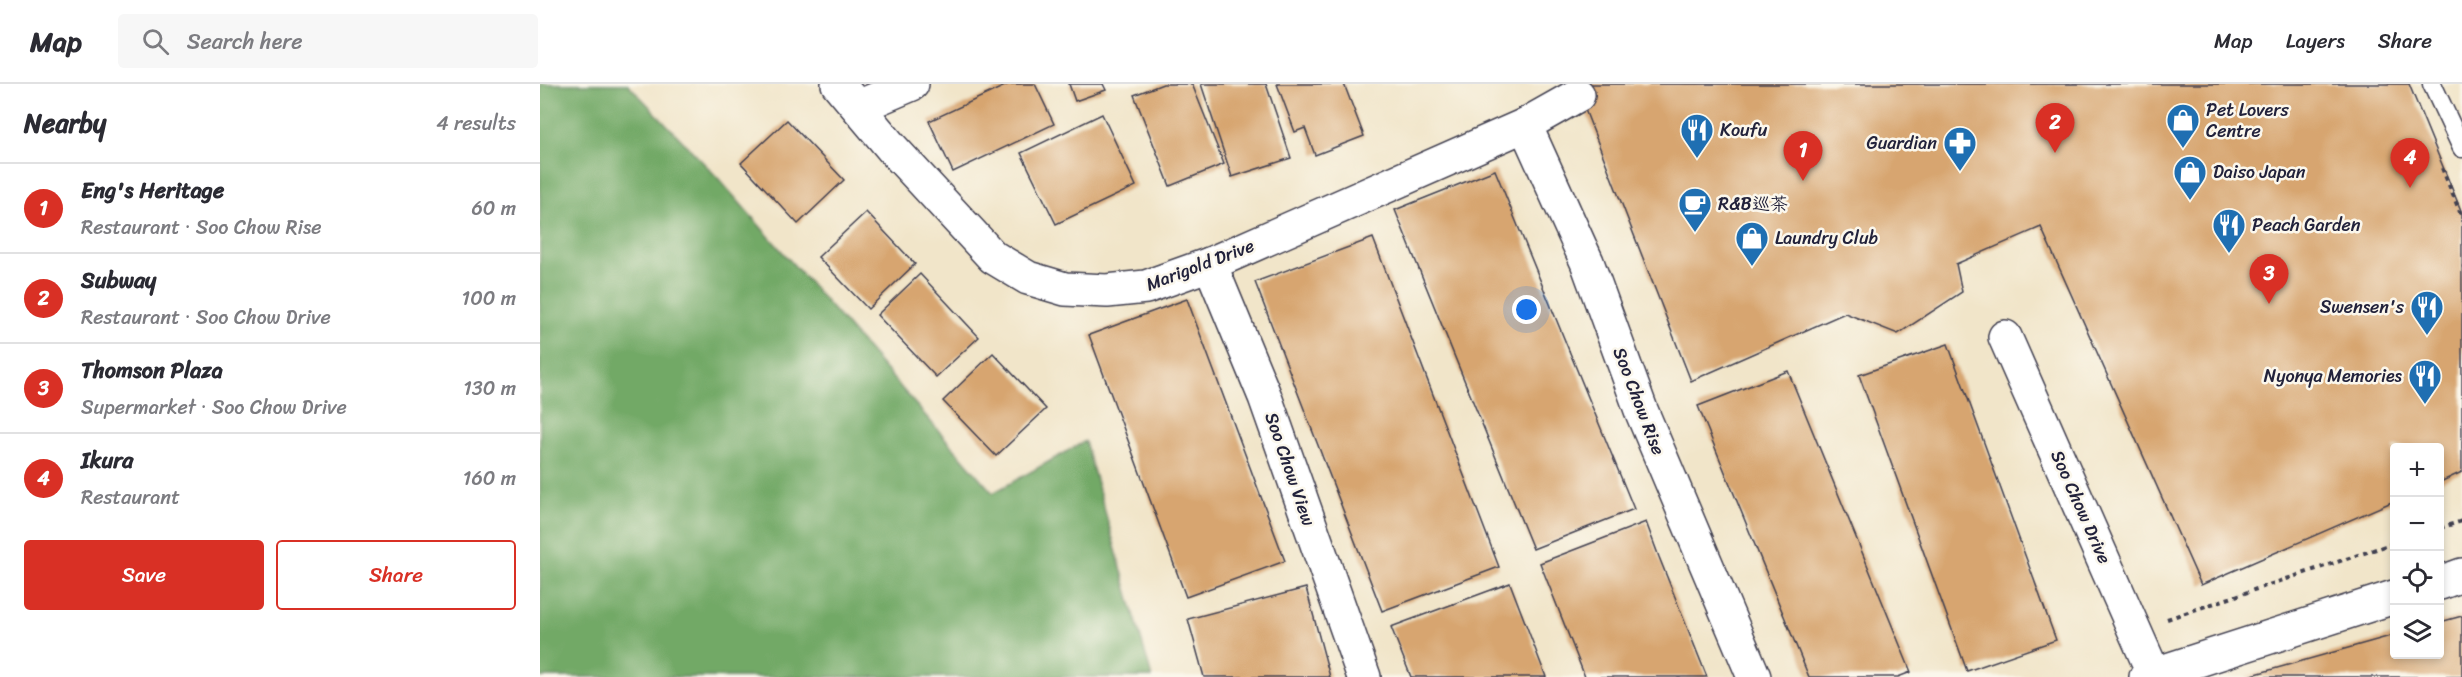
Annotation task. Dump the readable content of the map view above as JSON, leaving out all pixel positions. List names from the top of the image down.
{
  "streets": {
    "street": [
      "Marigold Drive",
      "Soo Chow Rise",
      "Soo Chow View",
      "Soo Chow Drive"
    ]
  },
  "crossings": [
    ["Marigold Drive", "Soo Chow Rise"],
    ["Marigold Drive", "Soo Chow View"]
  ],
  "places": {
    "shop": ["Pet Lovers Centre", "Daiso Japan", "Laundry Club"],
    "restaurant": [
      "Koufu",
      "Peach Garden",
      "Swensen's",
      "Nyonya Memories"
    ],
    "pharmacy": ["Guardian"],
    "cafe": ["R&B巡茶"]
  },
  "page": {
    "header": "Map",
    "search": "Search here",
    "nav": ["Map", "Layers", "Share"],
    "heading": ["Nearby", "4 results"],
    "pins": [
      "2",
      "1",
      "4",
      "3"
    ],
    "list": [
      {
        "mark": "1",
        "name": "Eng's Heritage",
        "note": "Restaurant · Soo Chow Rise",
        "value": "60 m"
      },
      {
        "mark": "2",
        "name": "Subway",
        "note": "Restaurant · Soo Chow Drive",
        "value": "100 m"
      },
      {
        "mark": "3",
        "name": "Thomson Plaza",
        "note": "Supermarket · Soo Chow Drive",
        "value": "130 m"
      },
      {
        "mark": "4",
        "name": "Ikura",
        "note": "Restaurant",
        "value": "160 m"
      }
    ],
    "map_buttons": ["+", "−"],
    "buttons": ["Save", "Share"]
  }
}
